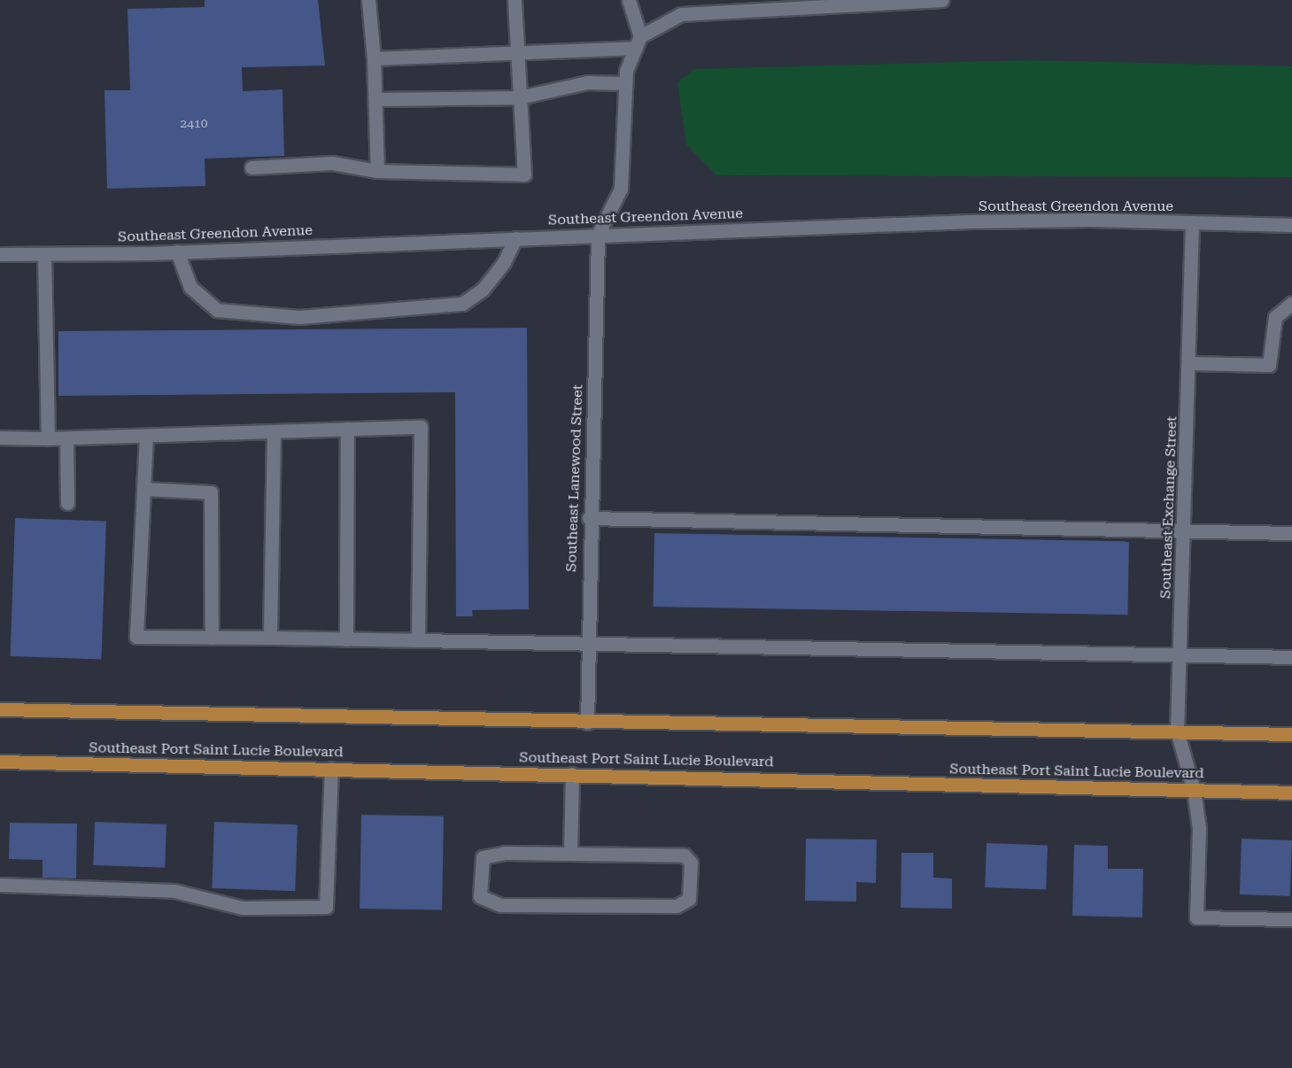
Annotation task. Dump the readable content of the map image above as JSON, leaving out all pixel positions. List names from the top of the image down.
{
  "streets": {
    "main road": ["Southeast Port Saint Lucie Boulevard"],
    "street": ["Southeast Greendon Avenue", "Southeast Lanewood Street", "Southeast Exchange Street"]
  },
  "crossings": [
    ["Southeast Greendon Avenue", "Southeast Lanewood Street"],
    ["Southeast Greendon Avenue", "Southeast Exchange Street"],
    ["Southeast Exchange Street", "Southeast Port Saint Lucie Boulevard"]
  ],
  "house_numbers": ["2410"]
}
